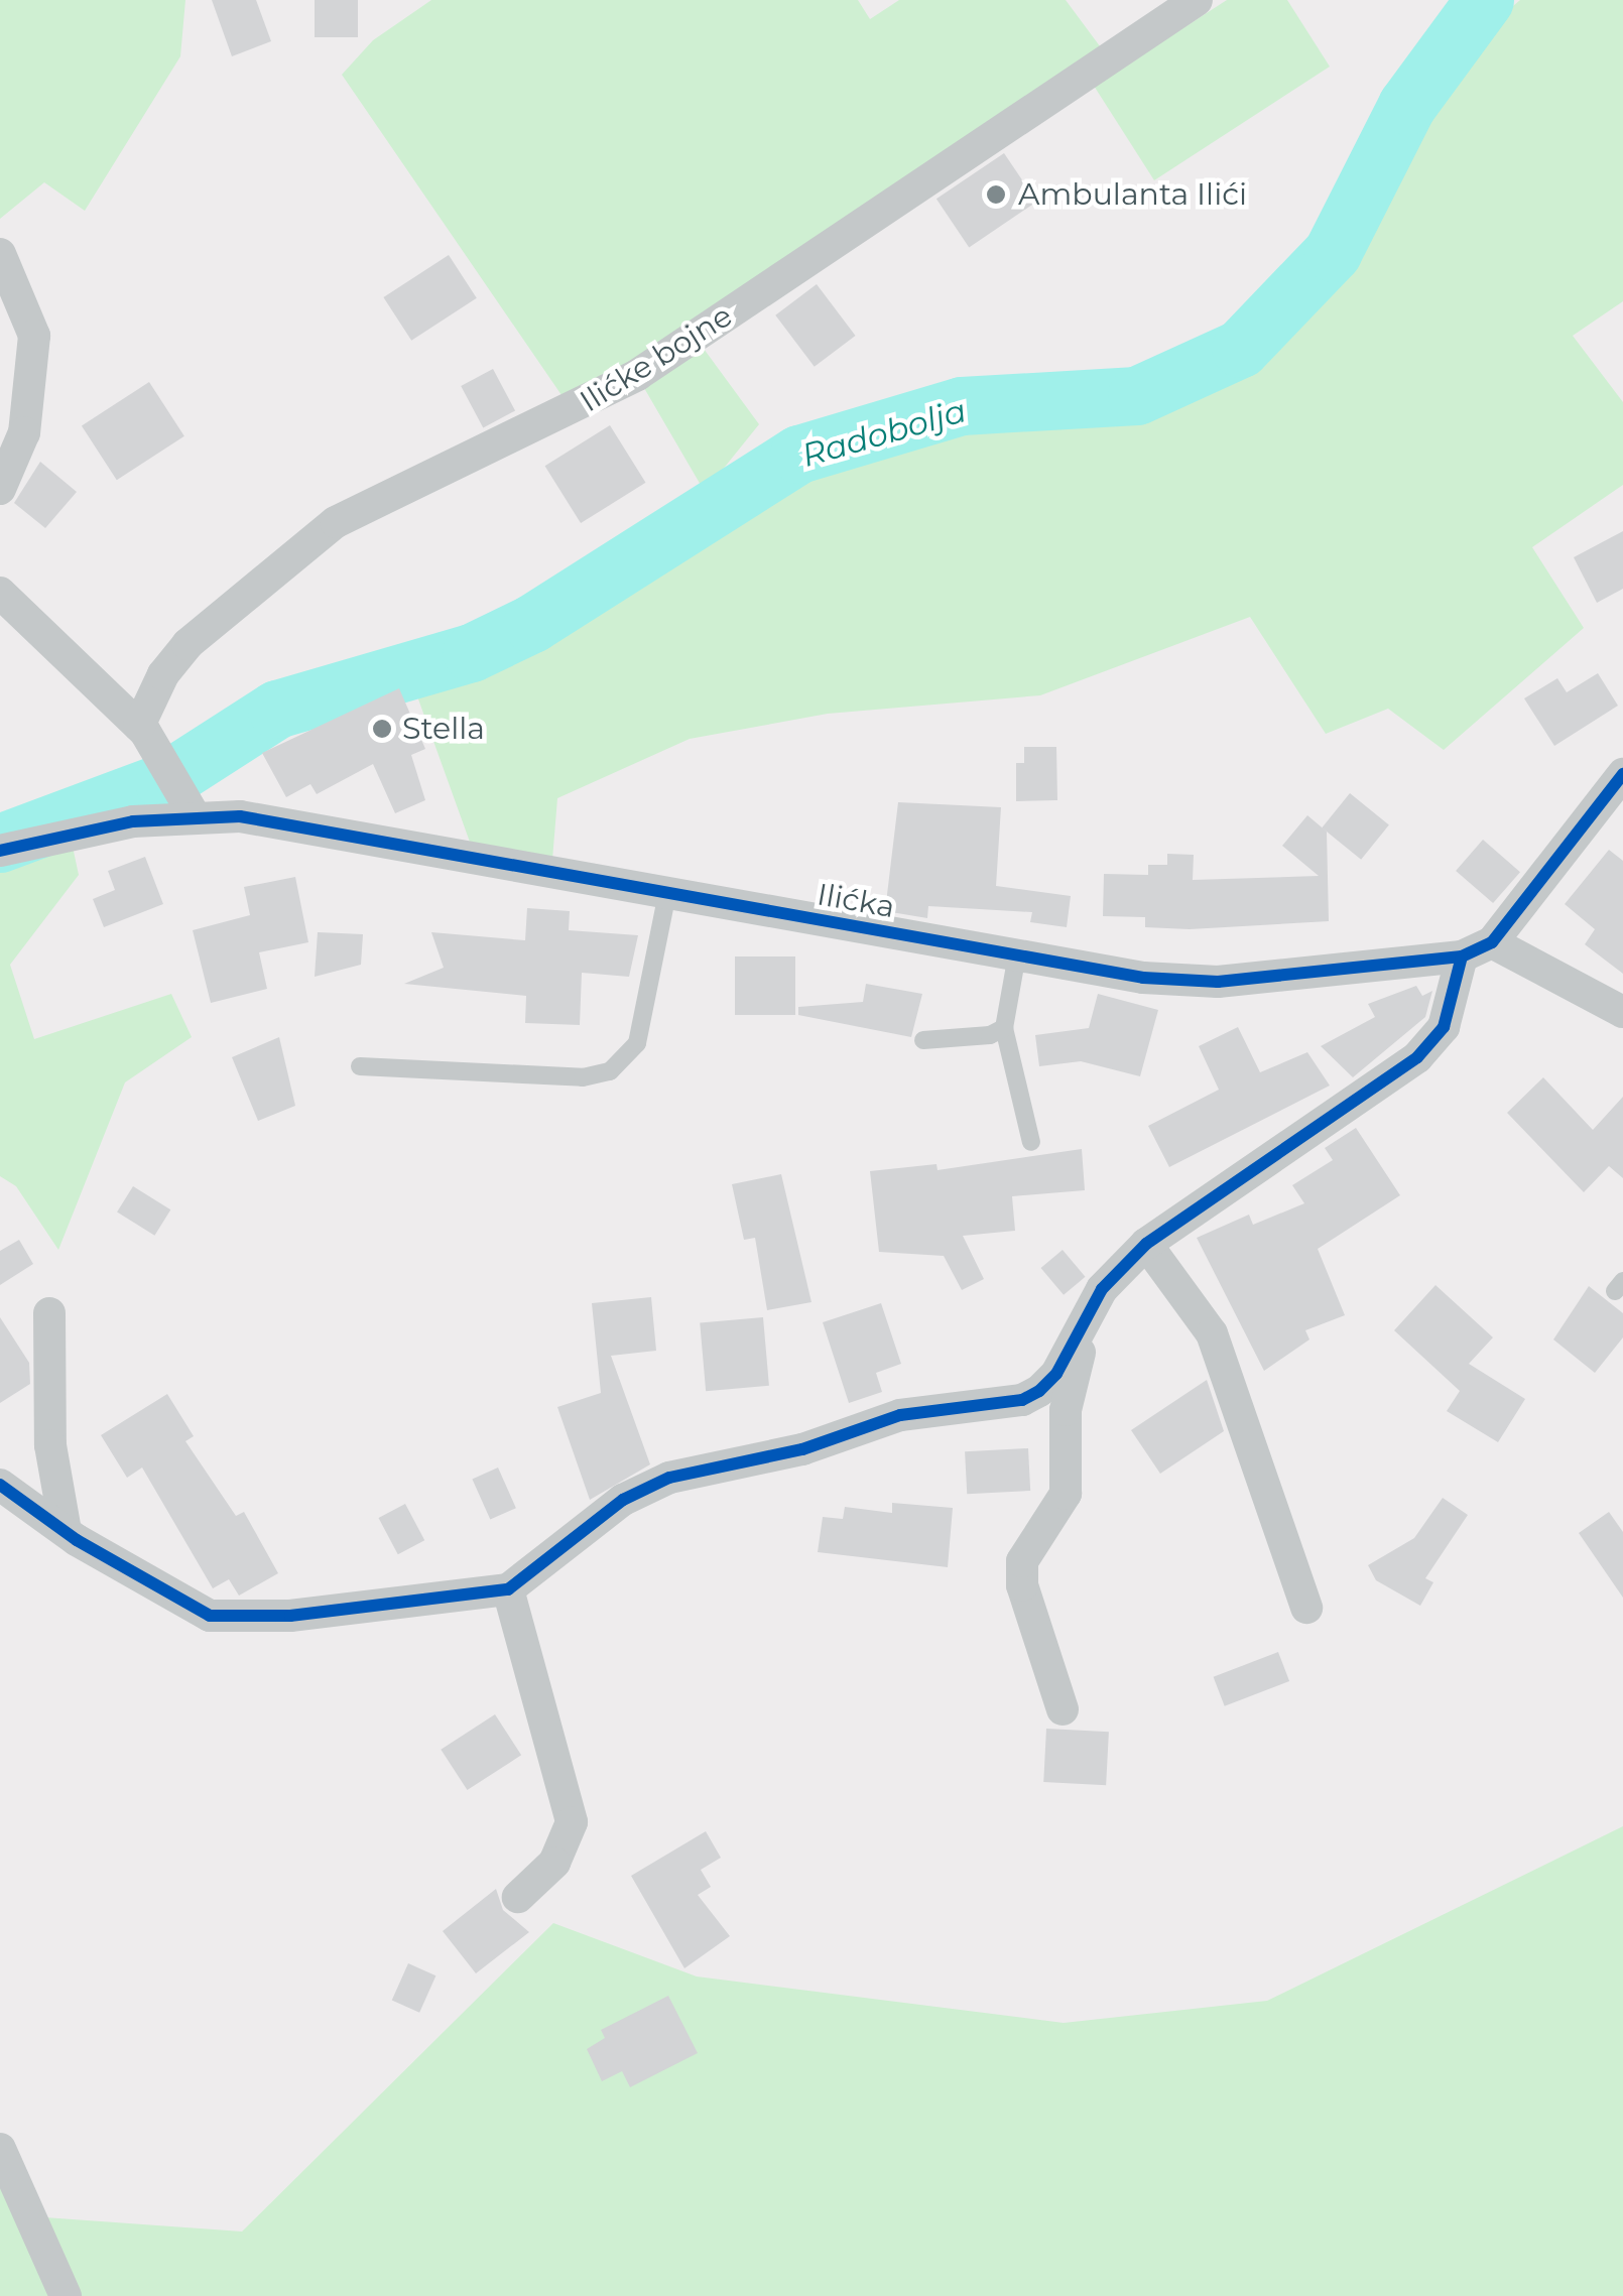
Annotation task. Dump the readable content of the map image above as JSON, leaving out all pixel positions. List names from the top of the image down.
{
  "streets": {
    "street": ["Ilićke bojne", "Ilićka"]
  },
  "water": ["Radobolja"],
  "places": ["Ambulanta Ilići", "Stella"]
}
